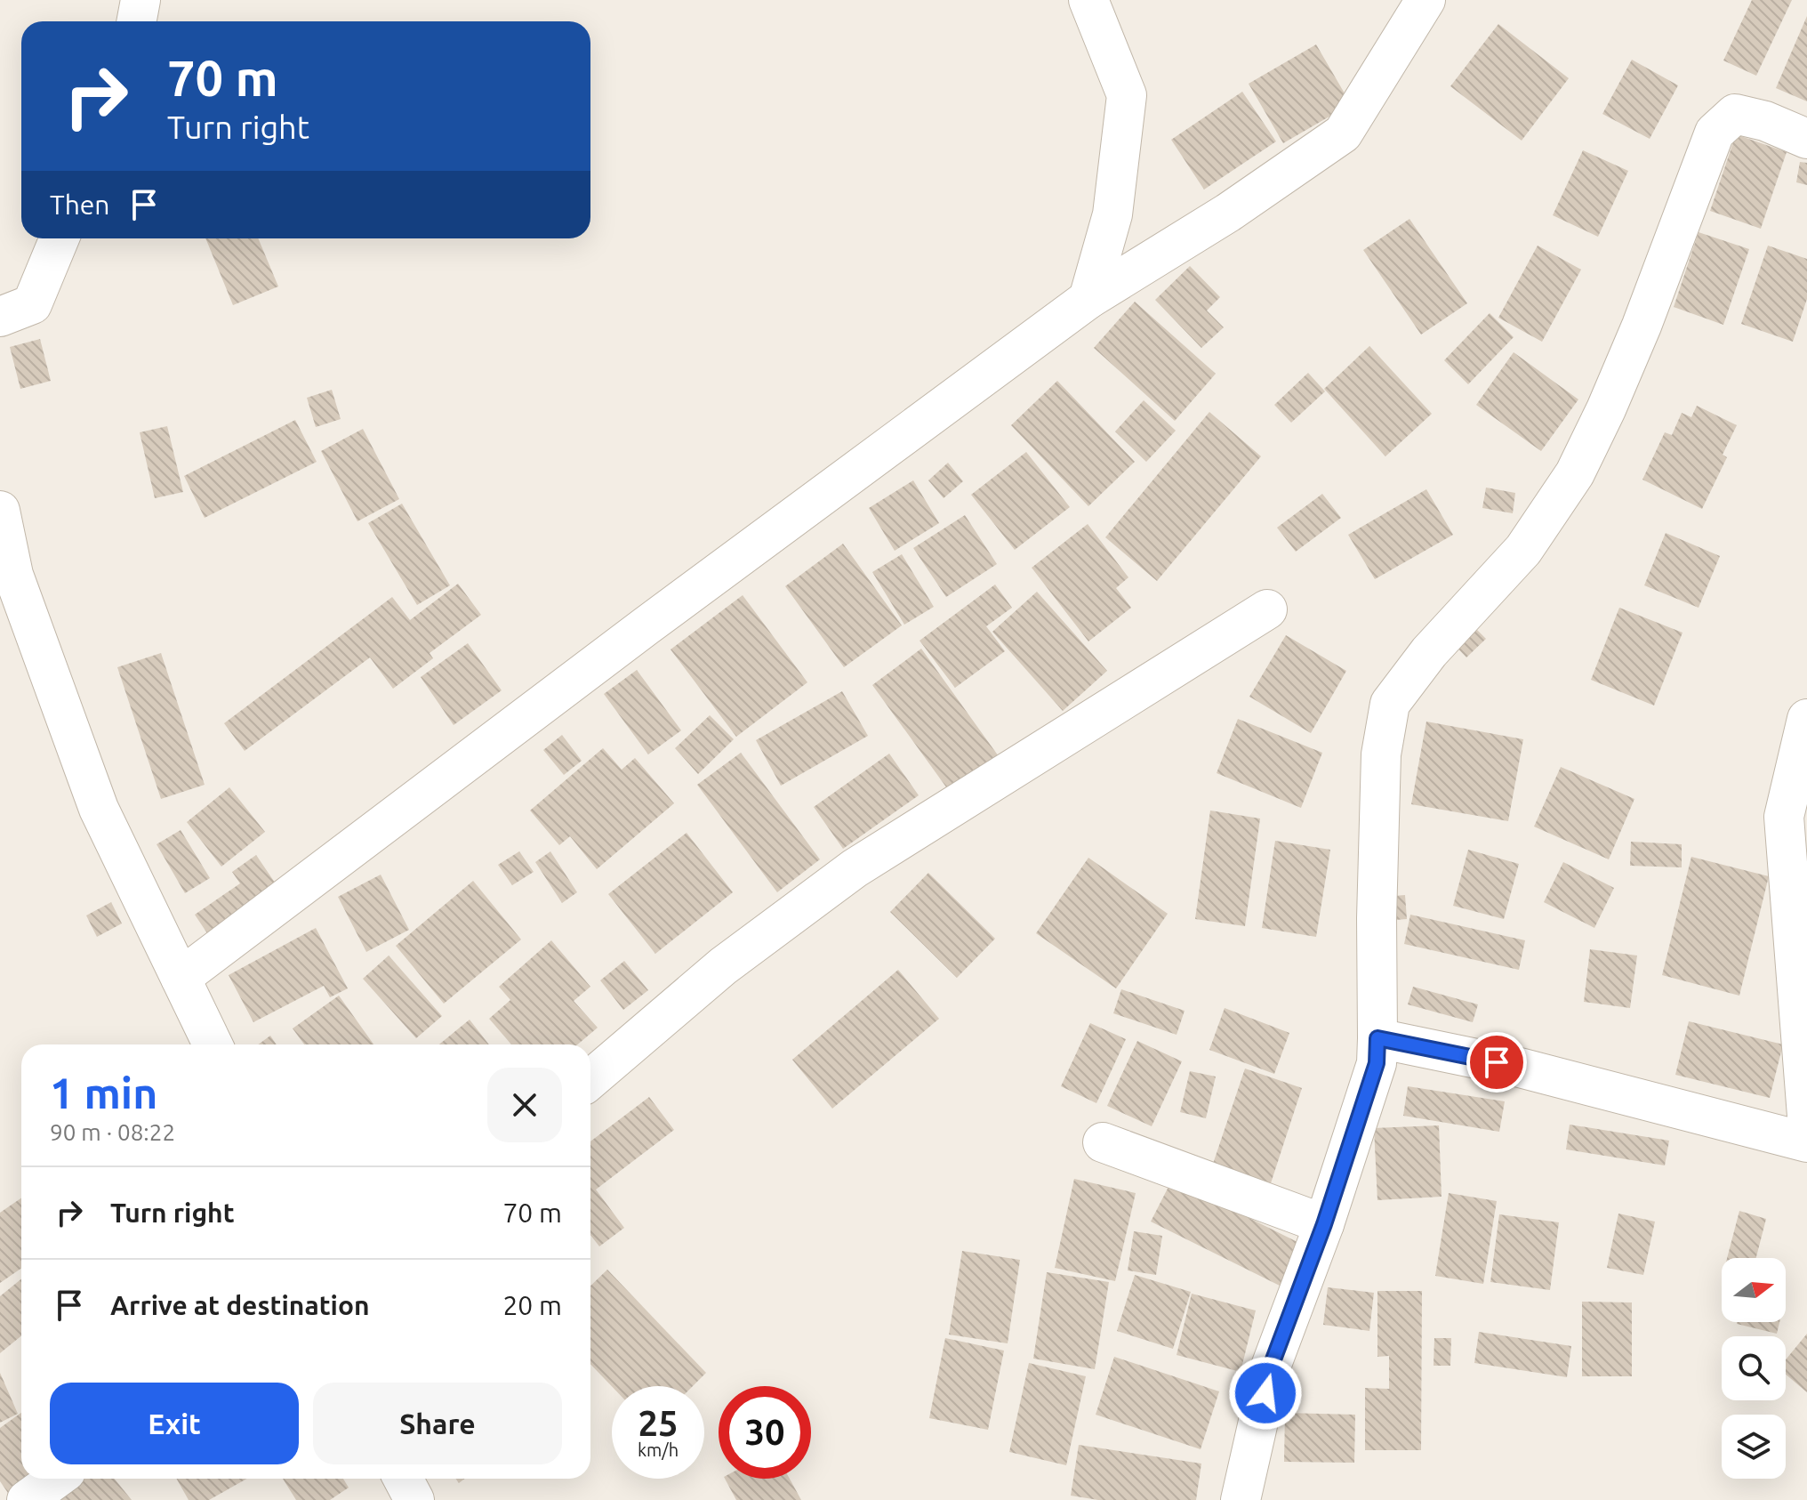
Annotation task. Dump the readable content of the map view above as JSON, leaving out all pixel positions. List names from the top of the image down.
{
  "north": "right",
  "page": {
    "turn": ["70 m", "Turn right"],
    "then": "Then",
    "heading": ["1 min", "90 m · 08:22"],
    "list": [
      {
        "name": "Turn right",
        "value": "70 m"
      },
      {
        "name": "Arrive at destination",
        "value": "20 m"
      }
    ],
    "buttons": ["Exit", "Share"],
    "speed": "25 km/h",
    "limit": "30"
  }
}
